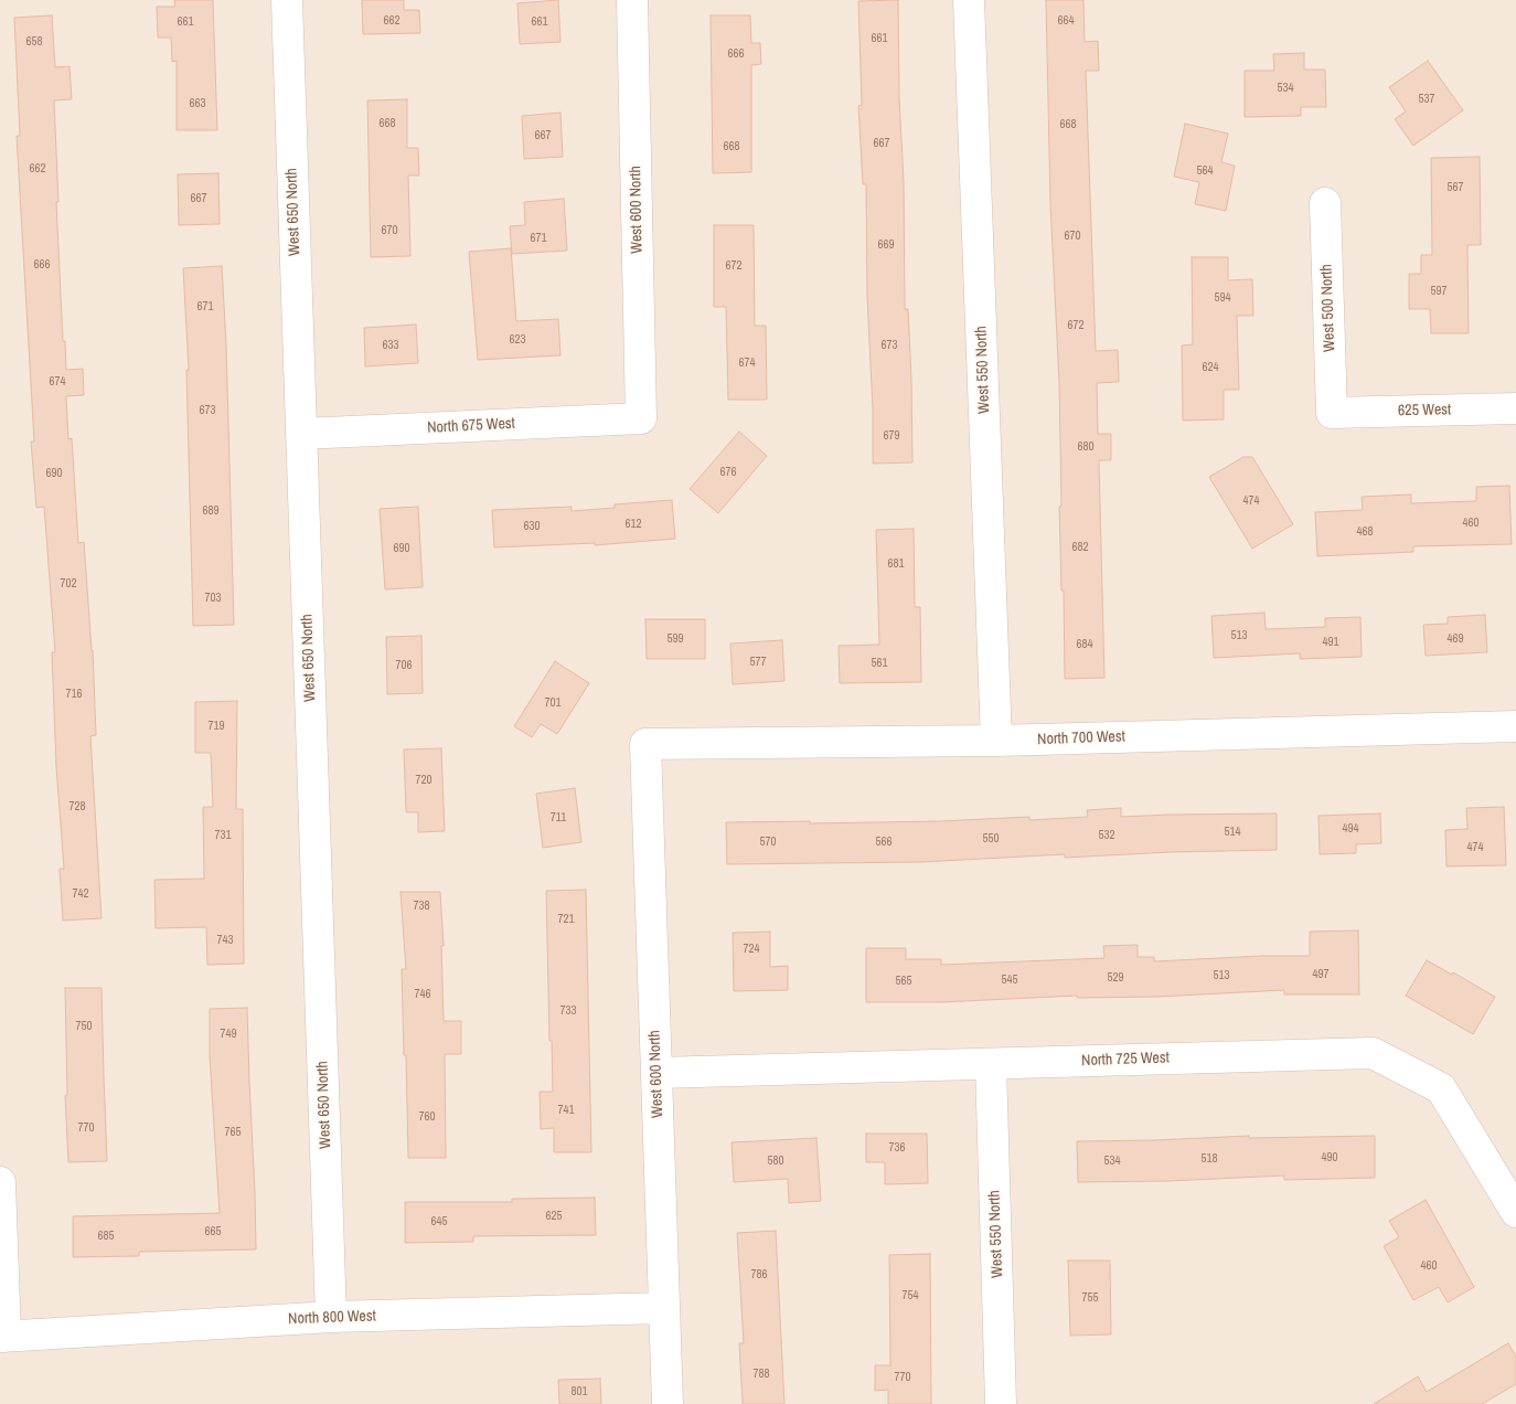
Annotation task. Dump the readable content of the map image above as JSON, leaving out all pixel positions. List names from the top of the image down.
{
  "streets": {
    "street": [
      "West 600 North",
      "West 650 North",
      "West 500 North",
      "West 550 North",
      "625 West",
      "North 675 West",
      "North 700 West",
      "North 725 West",
      "North 800 West"
    ]
  },
  "crossings": [
    ["West 600 North", "North 675 West"],
    ["West 600 North", "North 700 West"],
    ["West 600 North", "North 725 West"],
    ["West 600 North", "North 800 West"],
    ["West 650 North", "North 675 West"],
    ["West 650 North", "North 800 West"],
    ["West 500 North", "625 West"],
    ["West 550 North", "North 700 West"],
    ["West 550 North", "North 725 West"]
  ],
  "house_numbers": [
    "662",
    "664",
    "661",
    "661",
    "661",
    "658",
    "666",
    "534",
    "537",
    "663",
    "668",
    "668",
    "667",
    "667",
    "668",
    "662",
    "564",
    "567",
    "667",
    "670",
    "670",
    "671",
    "669",
    "666",
    "672",
    "597",
    "594",
    "671",
    "672",
    "623",
    "633",
    "673",
    "674",
    "624",
    "674",
    "673",
    "679",
    "680",
    "676",
    "690",
    "474",
    "689",
    "460",
    "612",
    "630",
    "468",
    "682",
    "690",
    "681",
    "702",
    "703",
    "513",
    "599",
    "469",
    "491",
    "684",
    "577",
    "561",
    "706",
    "716",
    "701",
    "719",
    "720",
    "728",
    "711",
    "494",
    "514",
    "731",
    "532",
    "550",
    "570",
    "566",
    "474",
    "742",
    "738",
    "721",
    "743",
    "724",
    "497",
    "513",
    "529",
    "545",
    "565",
    "746",
    "733",
    "750",
    "749",
    "741",
    "760",
    "770",
    "765",
    "736",
    "490",
    "518",
    "580",
    "534",
    "625",
    "645",
    "665",
    "685",
    "460",
    "786",
    "754",
    "755",
    "788",
    "770",
    "801"
  ]
}
